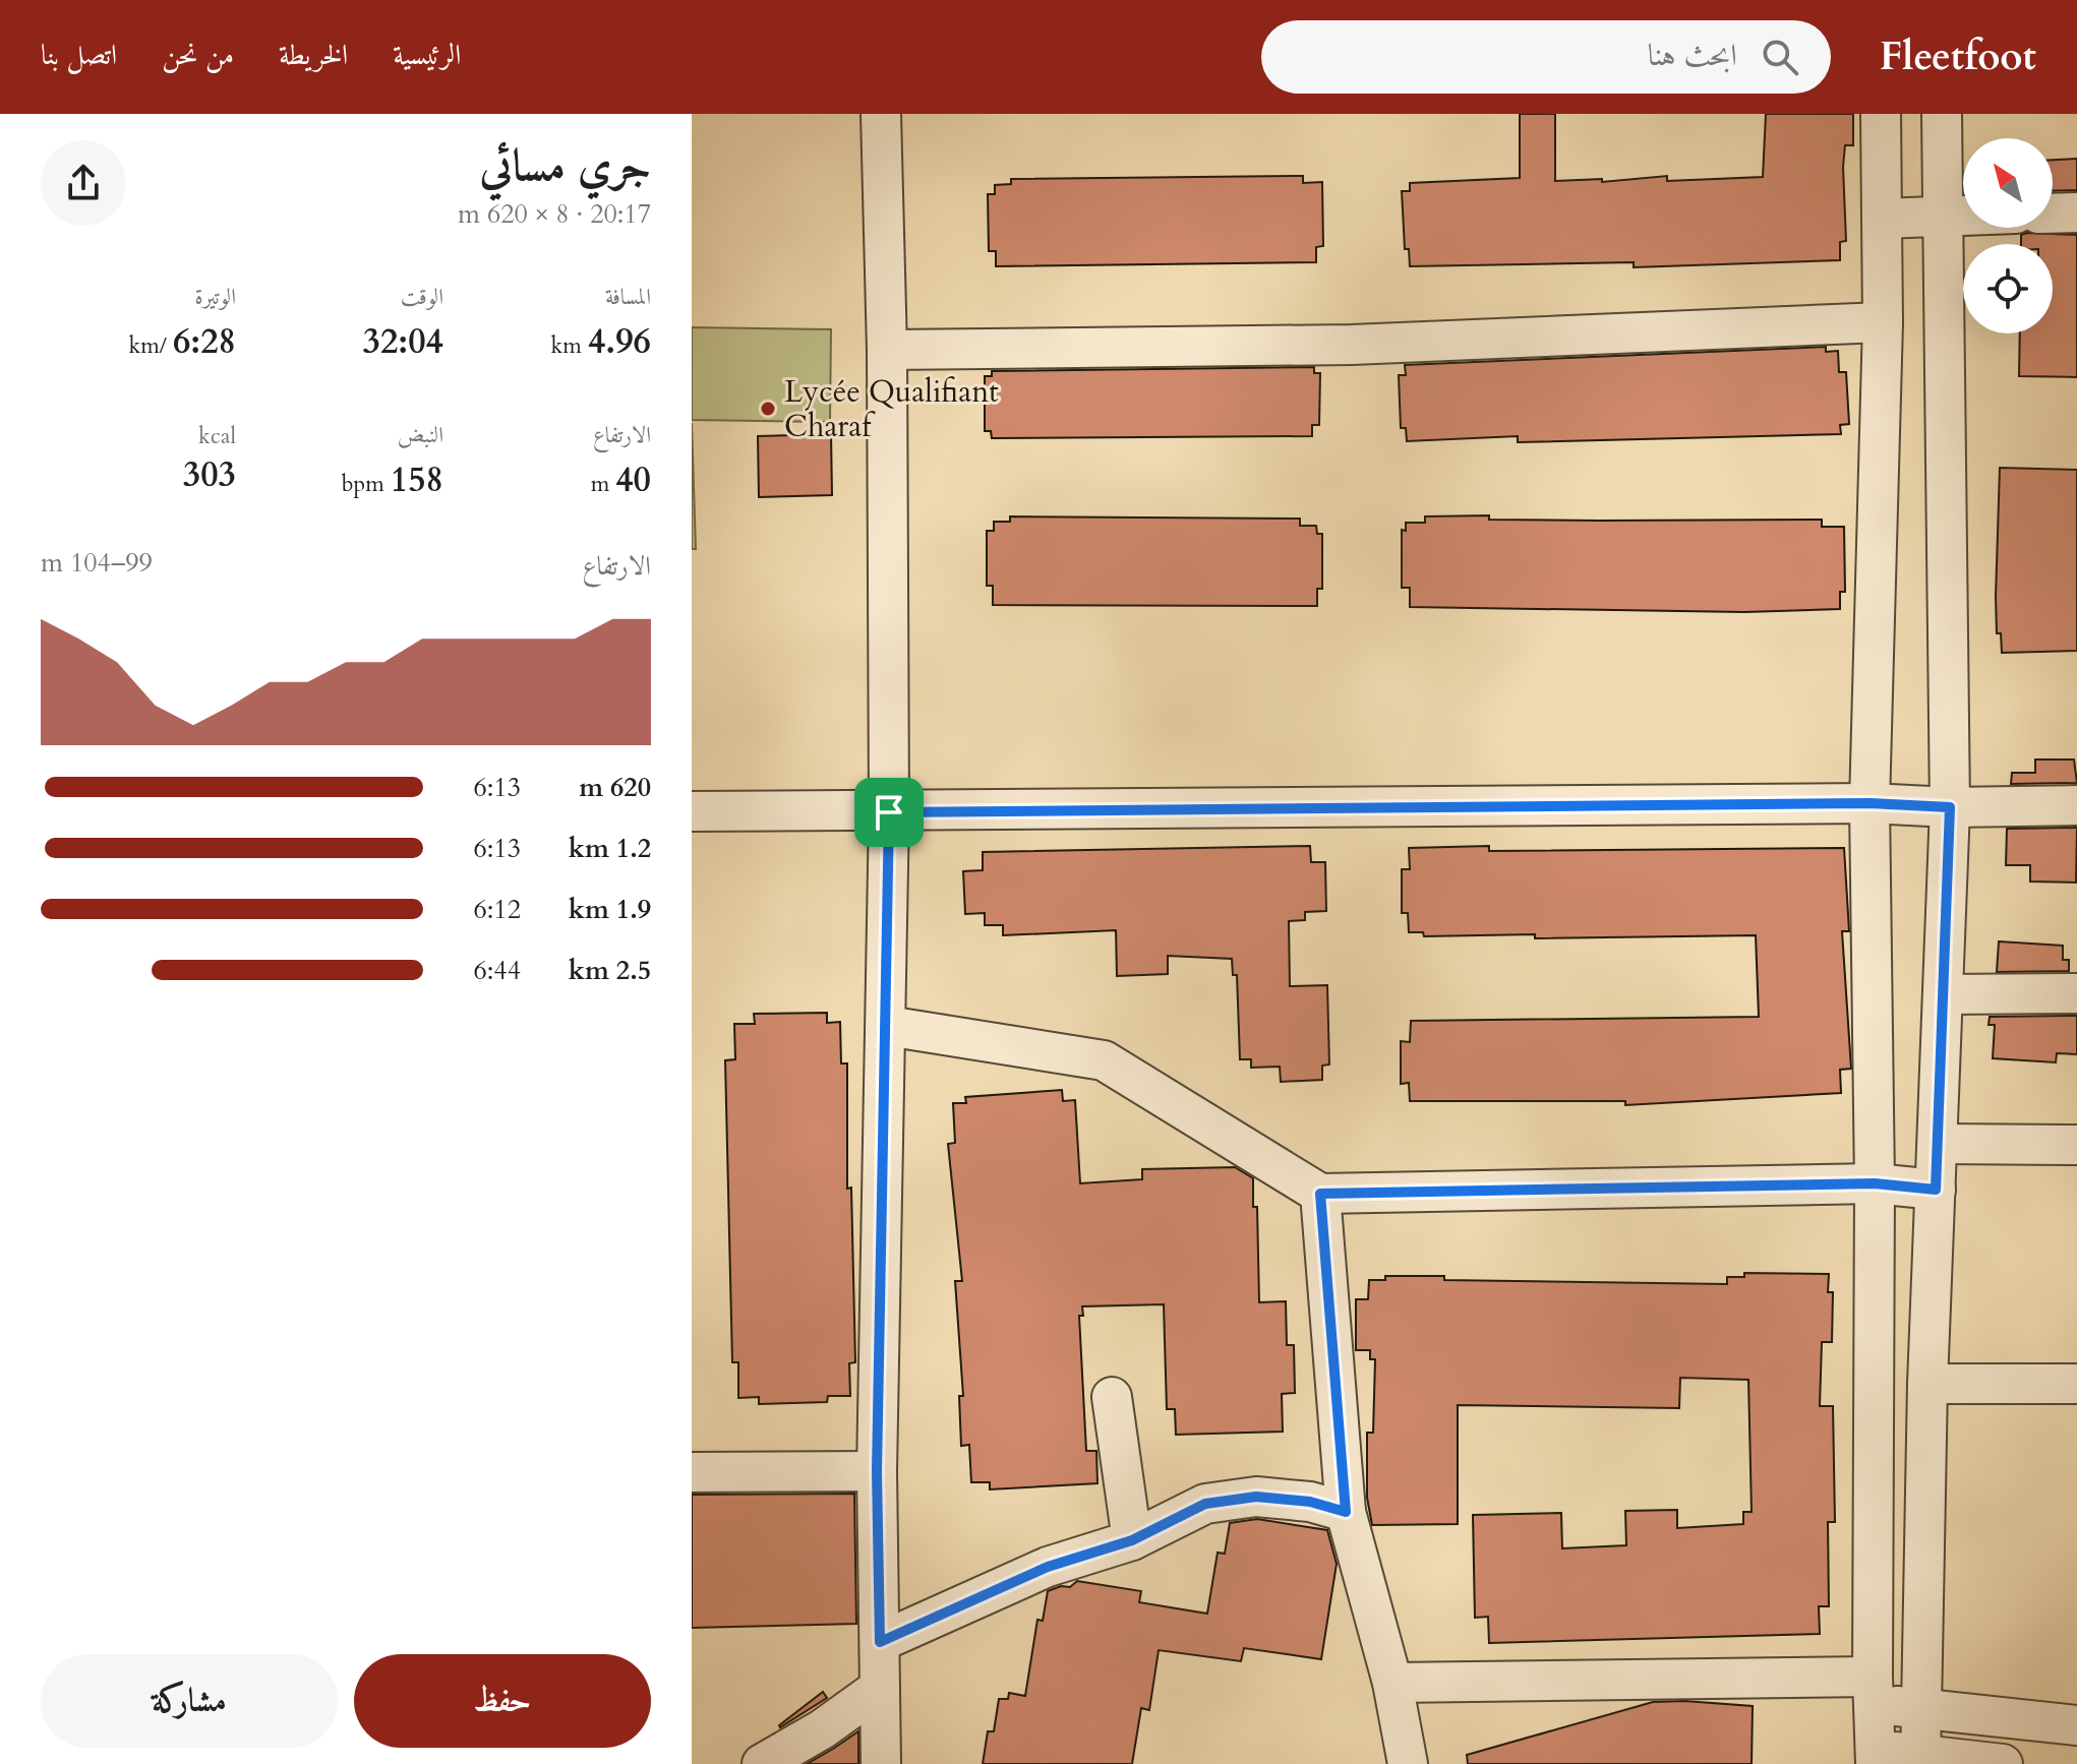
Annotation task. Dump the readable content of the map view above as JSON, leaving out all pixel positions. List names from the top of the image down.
{
  "places": ["Lycée Qualifiant Charaf"],
  "north": "top left",
  "page": {
    "header": "Fleetfoot",
    "search": "ابحث هنا",
    "nav": [
      "الرئيسية",
      "الخريطة",
      "من نحن",
      "اتصل بنا"
    ],
    "heading": ["جري مسائي", "20:17 · 8 × 620 m"],
    "stats": [
      ["المسافة", "4.96 km"],
      ["الوقت", "32:04"],
      ["الوتيرة", "6:28 /km"],
      ["الارتفاع", "40 m"],
      ["النبض", "158 bpm"],
      ["kcal", "303"]
    ],
    "chart": ["الارتفاع", "99–104 m"],
    "list": [
      {
        "name": "620 m",
        "note": "6:13"
      },
      {
        "name": "1.2 km",
        "note": "6:13"
      },
      {
        "name": "1.9 km",
        "note": "6:12"
      },
      {
        "name": "2.5 km",
        "note": "6:44"
      }
    ],
    "buttons": ["حفظ", "مشاركة"]
  }
}
